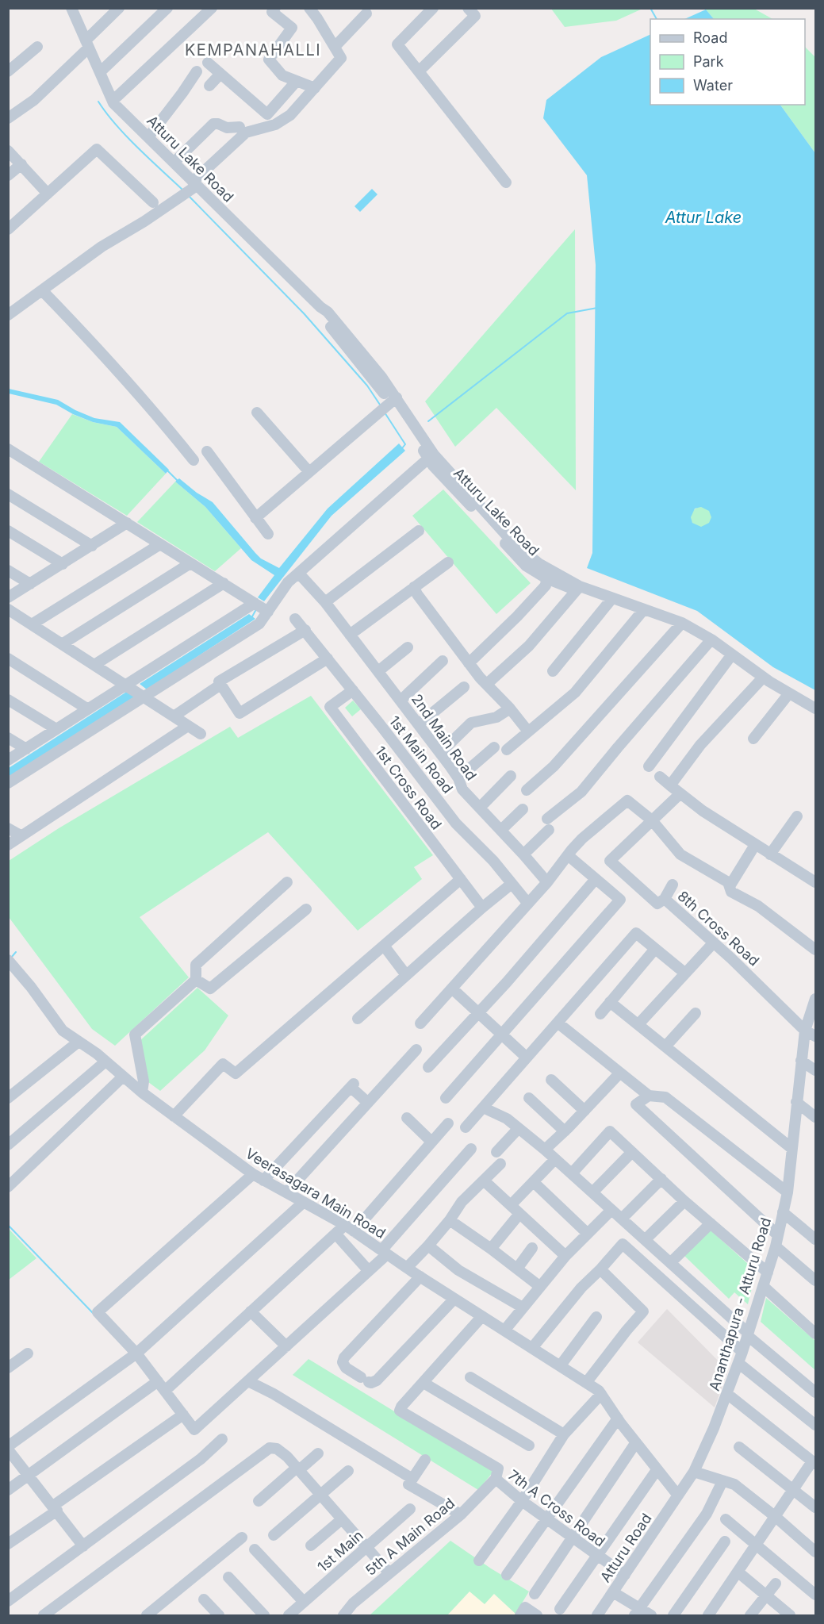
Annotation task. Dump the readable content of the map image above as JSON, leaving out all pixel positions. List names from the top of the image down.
{
  "streets": {
    "street": [
      "Atturu Lake Road",
      "2nd Main Road",
      "1st Main Road",
      "1st Cross Road",
      "8th Cross Road",
      "Veerasagara Main Road",
      "Ananthapura - Atturu Road",
      "7th A Cross Road",
      "5th A Main Road",
      "Atturu Road",
      "1st Main"
    ]
  },
  "crossings": [
    ["1st Main Road", "1st Cross Road"],
    ["8th Cross Road", "Ananthapura - Atturu Road"],
    ["Veerasagara Main Road", "Ananthapura - Atturu Road"],
    ["Veerasagara Main Road", "Atturu Road"],
    ["Ananthapura - Atturu Road", "Atturu Road"],
    ["7th A Cross Road", "5th A Main Road"],
    ["7th A Cross Road", "Atturu Road"]
  ],
  "districts": ["KEMPANAHALLI"],
  "water": ["Attur Lake"],
  "legend": ["Road", "Park", "Water"]
}
